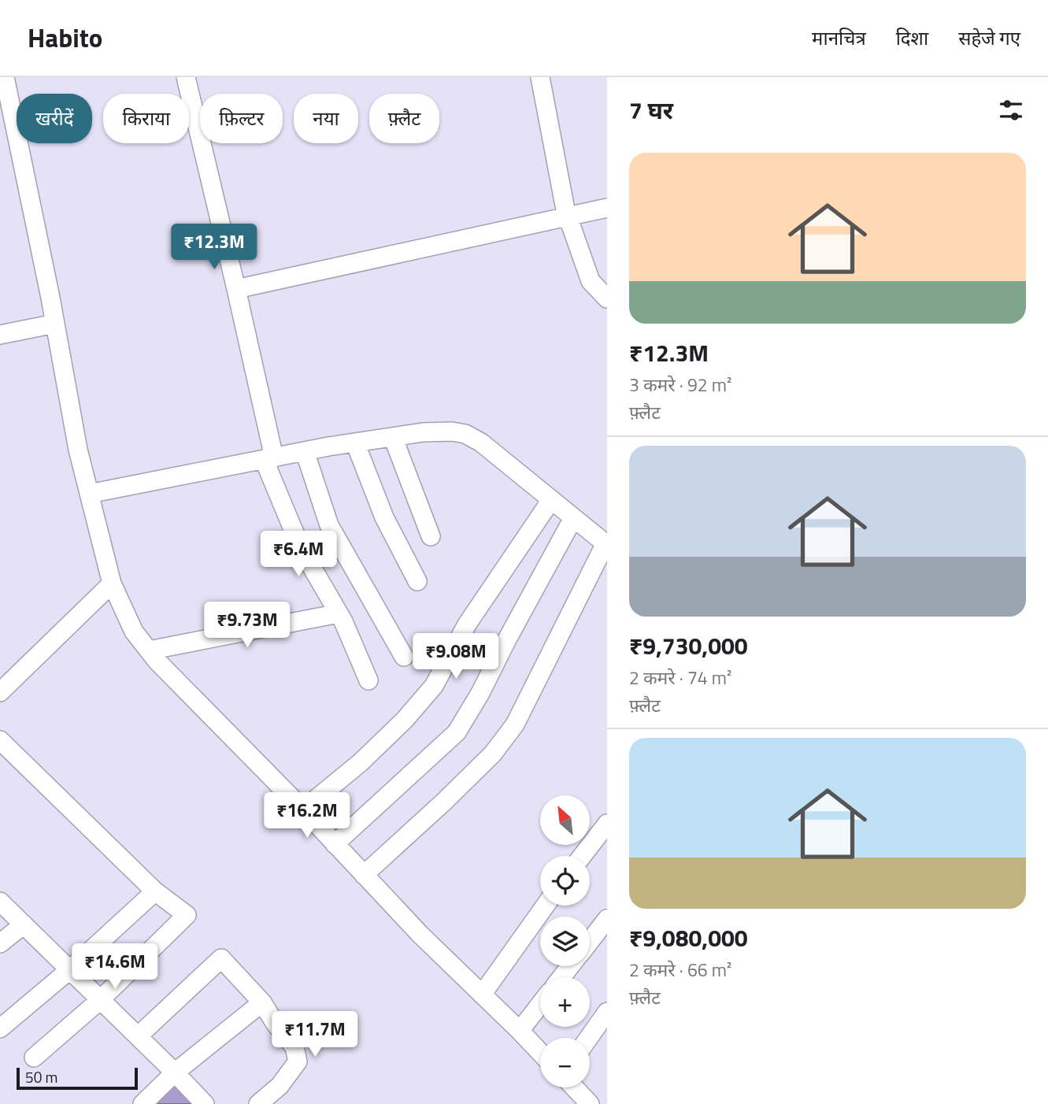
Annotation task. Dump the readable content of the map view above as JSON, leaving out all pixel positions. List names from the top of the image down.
{
  "scale_bar": "50 m",
  "north": "top left",
  "page": {
    "header": "Habito",
    "nav": ["मानचित्र", "दिशा", "सहेजे गए"],
    "heading": "7 घर",
    "chip": [
      "खरीदें",
      "किराया",
      "फ़िल्टर",
      "नया",
      "फ़्लैट"
    ],
    "list": [
      {
        "name": "₹12.3M",
        "note": "3 कमरे · 92 m² · फ़्लैट"
      },
      {
        "name": "₹9,730,000",
        "note": "2 कमरे · 74 m² · फ़्लैट"
      },
      {
        "name": "₹9,080,000",
        "note": "2 कमरे · 66 m² · फ़्लैट"
      }
    ],
    "price": [
      "₹12.3M",
      "₹6.4M",
      "₹9.73M",
      "₹9.08M",
      "₹16.2M",
      "₹14.6M",
      "₹11.7M"
    ],
    "map_buttons": ["+", "−"],
    "scale": "50 m"
  }
}
